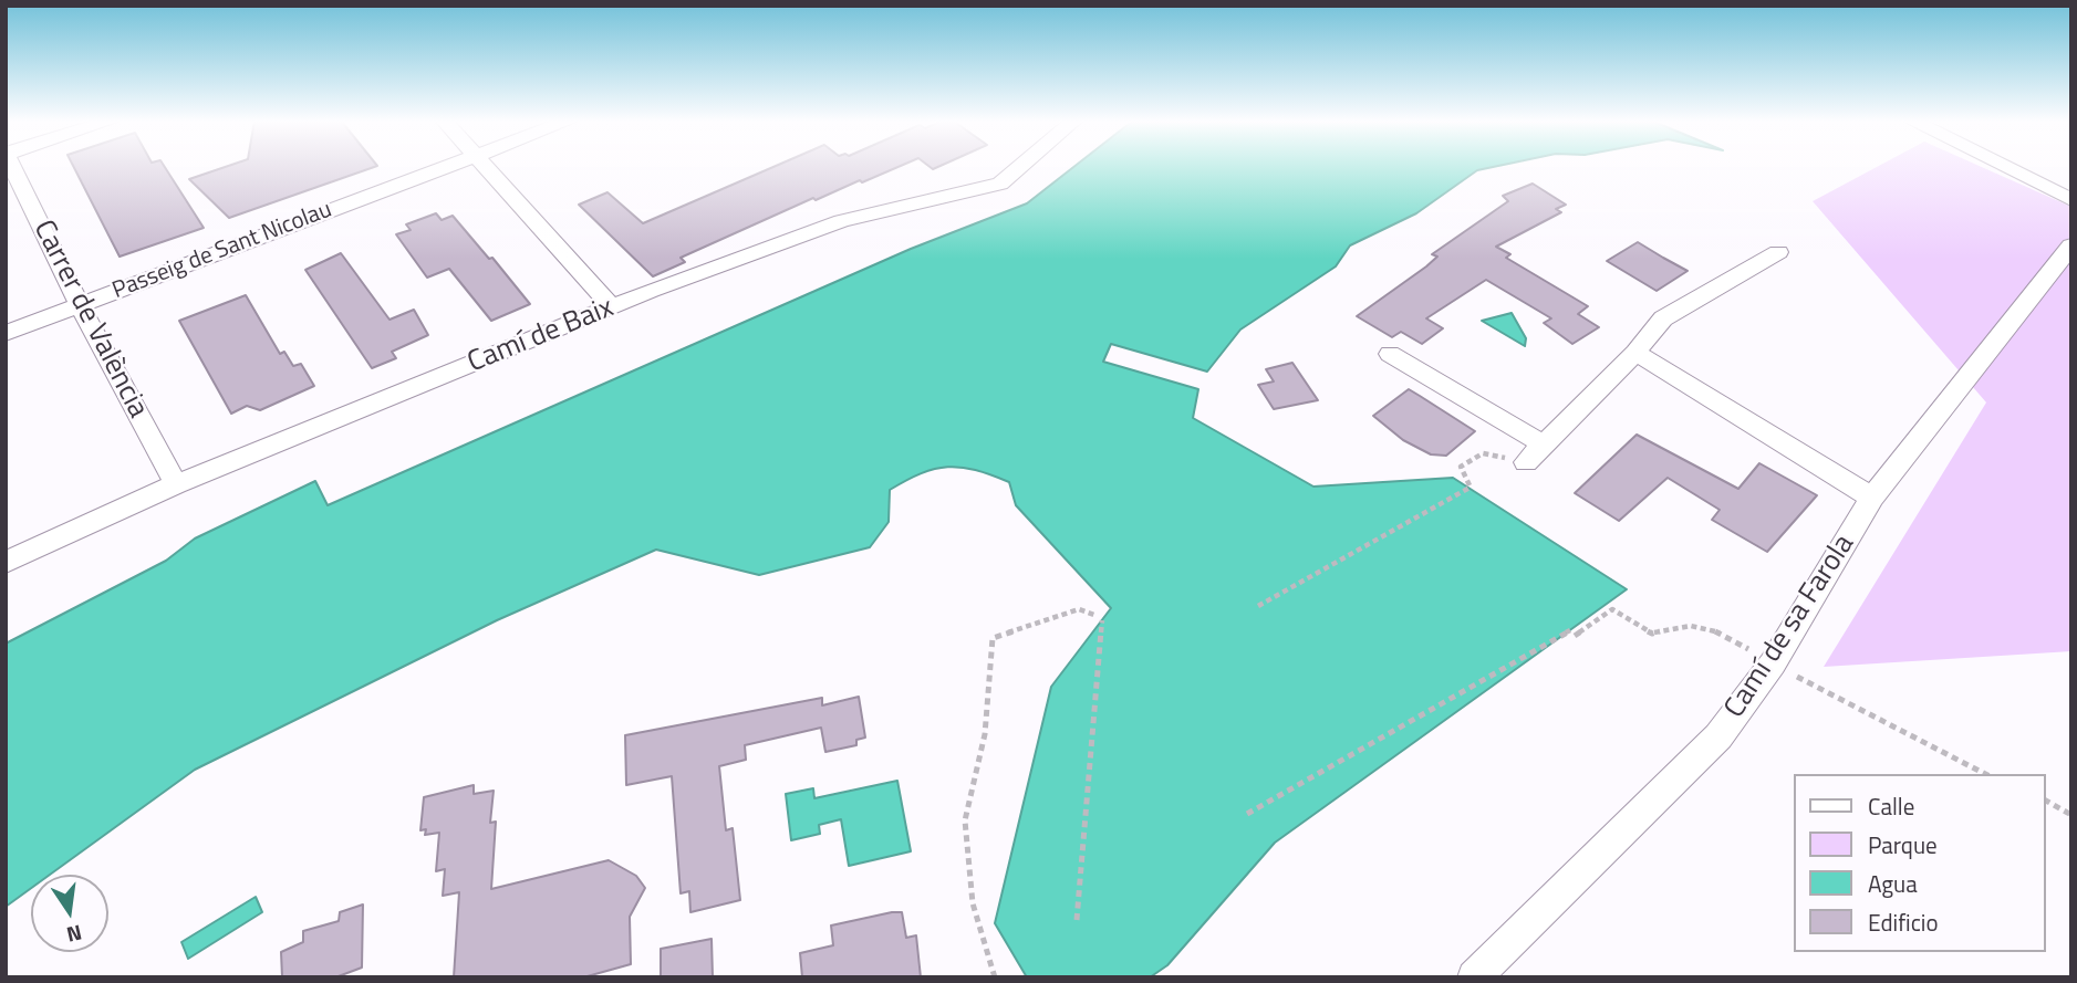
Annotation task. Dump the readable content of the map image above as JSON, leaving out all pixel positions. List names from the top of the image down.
{
  "streets": {
    "street": [
      "Passeig de Sant Nicolau",
      "Carrer de València",
      "Camí de Baix",
      "Camí de sa Farola"
    ]
  },
  "crossings": [
    ["Passeig de Sant Nicolau", "Carrer de València"],
    ["Carrer de València", "Camí de Baix"]
  ],
  "legend": [
    "Calle",
    "Parque",
    "Agua",
    "Edificio"
  ],
  "north": "bottom"
}
